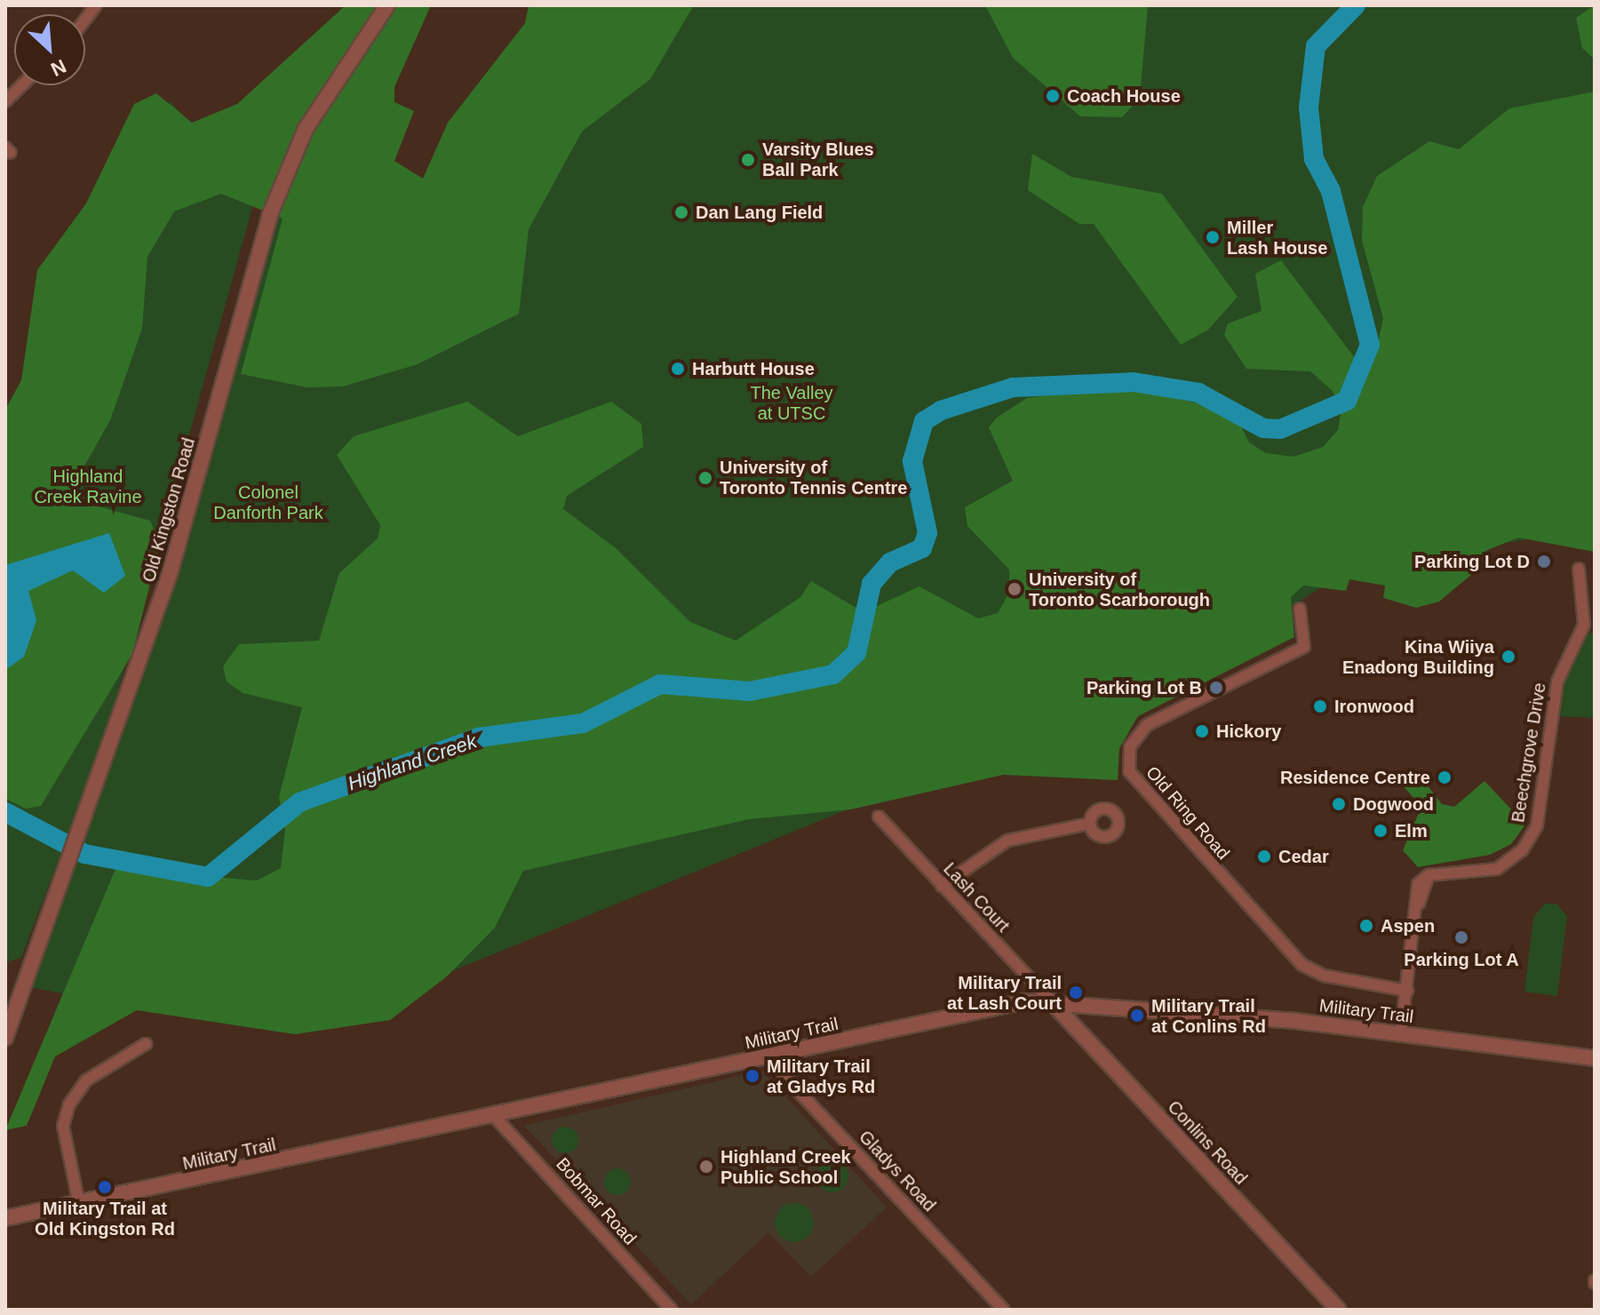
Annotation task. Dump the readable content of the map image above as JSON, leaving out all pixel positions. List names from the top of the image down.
{
  "streets": {
    "street": [
      "Old Kingston Road",
      "Beechgrove Drive",
      "Old Ring Road",
      "Lash Court",
      "Military Trail",
      "Conlins Road",
      "Gladys Road",
      "Bobmar Road"
    ]
  },
  "crossings": [
    ["Beechgrove Drive", "Old Ring Road"],
    ["Lash Court", "Military Trail"],
    ["Lash Court", "Conlins Road"],
    ["Military Trail", "Conlins Road"],
    ["Military Trail", "Gladys Road"],
    ["Military Trail", "Bobmar Road"]
  ],
  "water": ["Highland Creek"],
  "parks": ["The Valley at UTSC", "Highland Creek Ravine", "Colonel Danforth Park"],
  "places": [
    "Coach House",
    "Varsity Blues Ball Park",
    "Dan Lang Field",
    "Miller Lash House",
    "Harbutt House",
    "University of Toronto Tennis Centre",
    "Parking Lot D",
    "University of Toronto Scarborough",
    "Kina Wiiya Enadong Building",
    "Parking Lot B",
    "Ironwood",
    "Hickory",
    "Residence Centre",
    "Dogwood",
    "Elm",
    "Cedar",
    "Aspen",
    "Parking Lot A",
    "Military Trail at Lash Court",
    "Military Trail at Conlins Rd",
    "Military Trail at Gladys Rd",
    "Highland Creek Public School",
    "Military Trail at Old Kingston Rd"
  ],
  "north": "bottom right"
}
